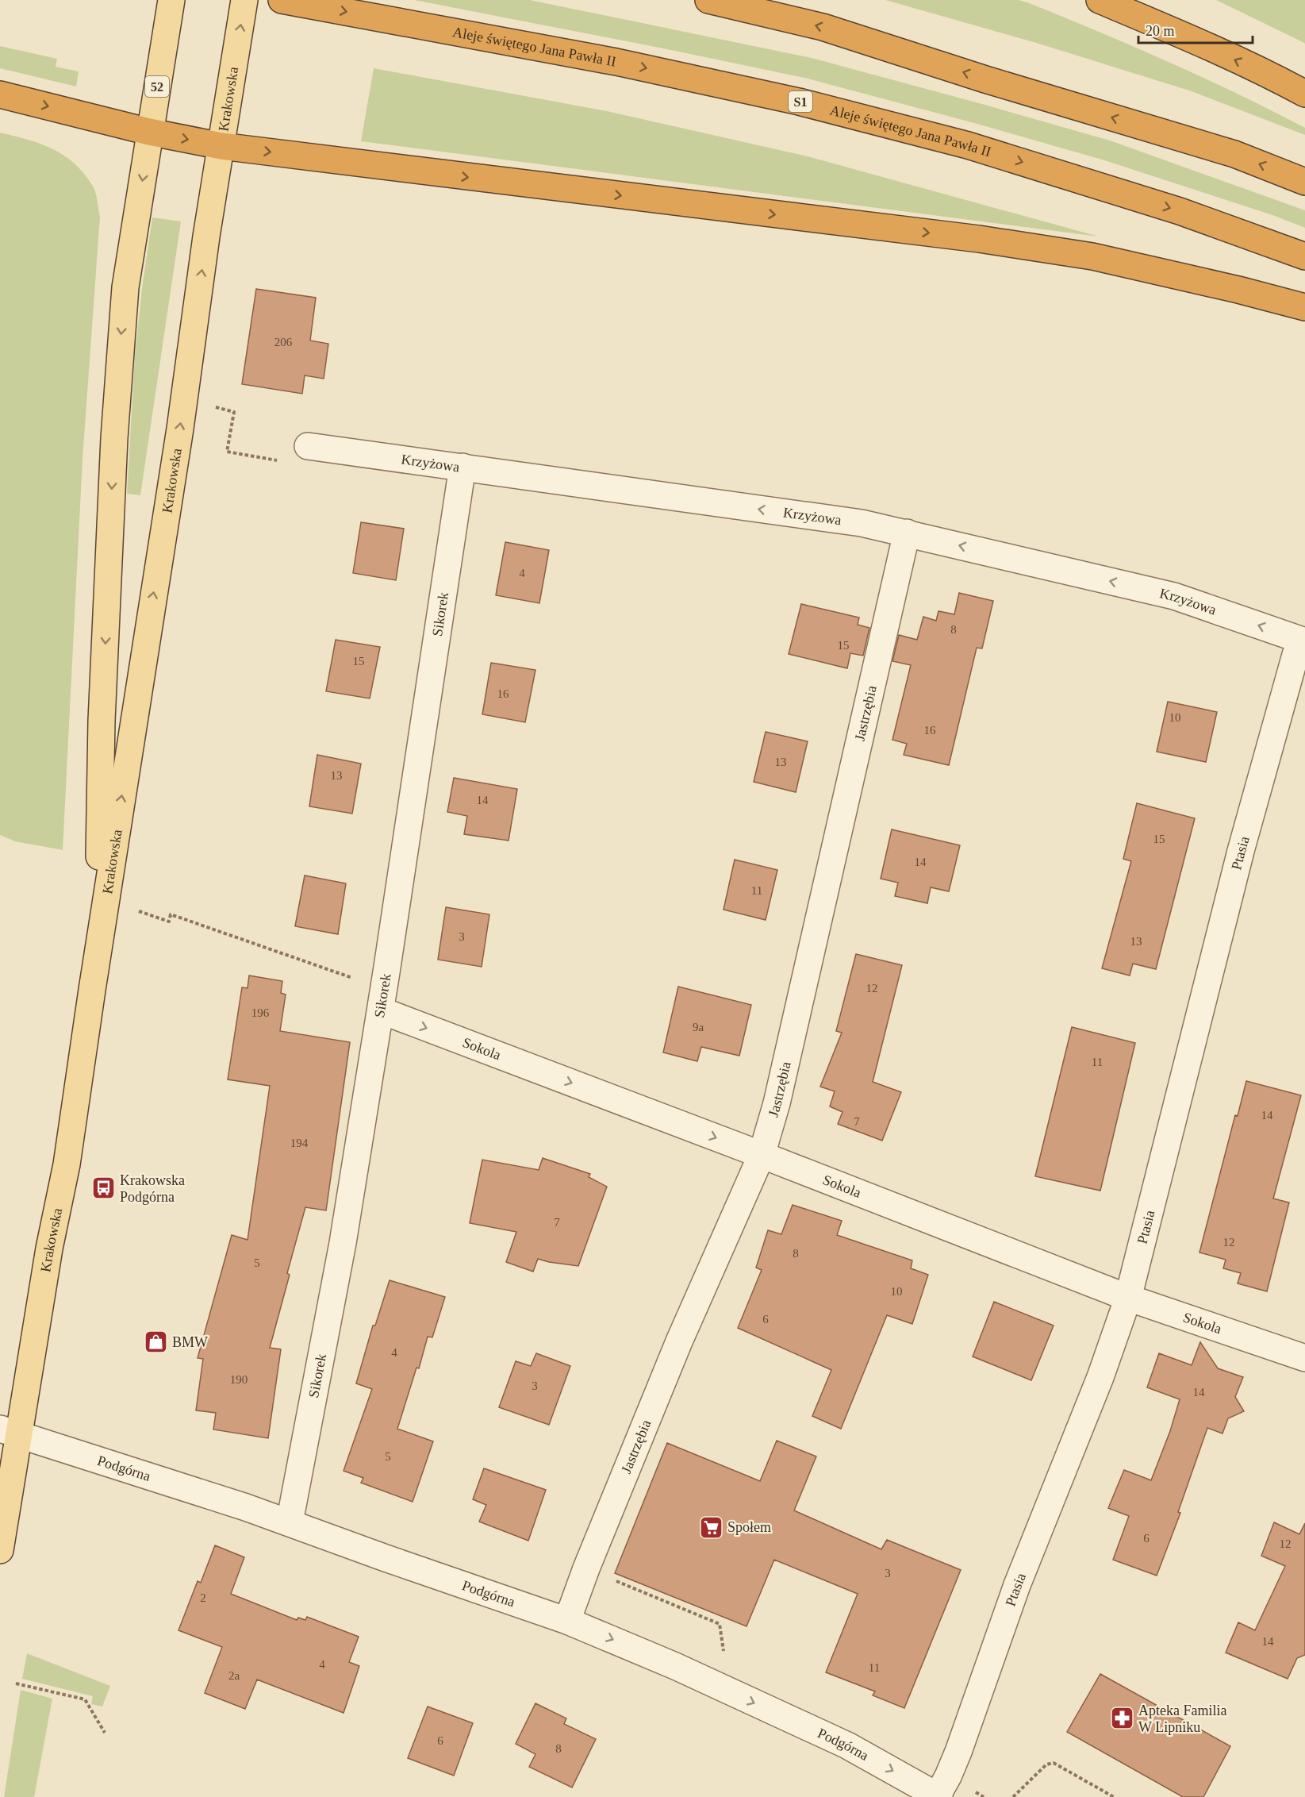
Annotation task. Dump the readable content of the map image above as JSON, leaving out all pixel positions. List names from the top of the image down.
{
  "streets": {
    "highway": ["Aleje świętego Jana Pawła II", "S1"],
    "main road": ["52", "Krakowska"],
    "street": [
      "Krzyżowa",
      "Sikorek",
      "Jastrzębia",
      "Ptasia",
      "Sokola",
      "Podgórna"
    ]
  },
  "crossings": [
    ["Krakowska", "Podgórna"],
    ["Krzyżowa", "Sikorek"],
    ["Krzyżowa", "Jastrzębia"],
    ["Krzyżowa", "Ptasia"],
    ["Sikorek", "Sokola"],
    ["Sikorek", "Podgórna"],
    ["Jastrzębia", "Sokola"],
    ["Jastrzębia", "Podgórna"],
    ["Ptasia", "Sokola"],
    ["Ptasia", "Podgórna"]
  ],
  "one_way": ["Krzyżowa", "Sokola", "Podgórna"],
  "places": {
    "bus stop": ["Krakowska Podgórna"],
    "shop": ["BMW"],
    "supermarket": ["Społem"],
    "pharmacy": ["Apteka Familia W Lipniku"]
  },
  "house_numbers": [
    "206",
    "4",
    "8",
    "15",
    "15",
    "16",
    "10",
    "16",
    "13",
    "13",
    "14",
    "15",
    "14",
    "11",
    "3",
    "13",
    "12",
    "196",
    "9a",
    "11",
    "14",
    "7",
    "194",
    "7",
    "12",
    "8",
    "5",
    "10",
    "6",
    "4",
    "190",
    "3",
    "14",
    "5",
    "6",
    "12",
    "3",
    "2",
    "14",
    "4",
    "11",
    "2a",
    "6",
    "8"
  ],
  "scale_bar": "20 m"
}
